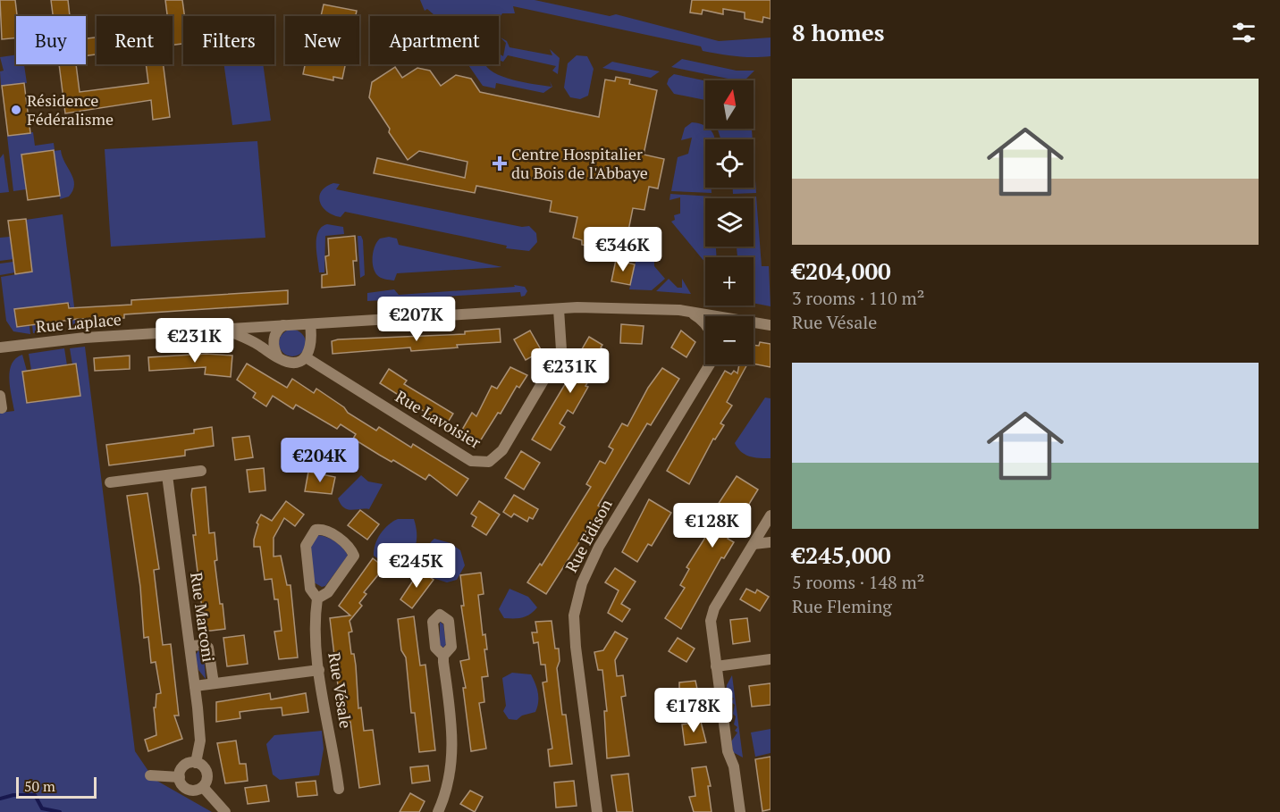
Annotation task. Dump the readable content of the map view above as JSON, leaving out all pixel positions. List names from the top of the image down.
{
  "streets": {
    "street": [
      "Rue Laplace",
      "Rue Lavoisier",
      "Rue Edison",
      "Rue Marconi",
      "Rue Vésale"
    ]
  },
  "crossings": [
    ["Rue Laplace", "Rue Lavoisier"],
    ["Rue Laplace", "Rue Edison"]
  ],
  "places": {
    "other": ["Résidence Fédéralisme"],
    "health": ["Centre Hospitalier du Bois de l'Abbaye"]
  },
  "scale_bar": "50 m",
  "north": "top",
  "page": {
    "heading": "8 homes",
    "chip": [
      "Buy",
      "Rent",
      "Filters",
      "New",
      "Apartment"
    ],
    "list": [
      {
        "name": "€204,000",
        "note": "3 rooms · 110 m² · Rue Vésale"
      },
      {
        "name": "€245,000",
        "note": "5 rooms · 148 m² · Rue Fleming"
      }
    ],
    "map_buttons": ["+", "−"],
    "price": [
      "€346K",
      "€207K",
      "€231K",
      "€231K",
      "€204K",
      "€128K",
      "€245K",
      "€178K"
    ],
    "scale": "50 m"
  }
}
